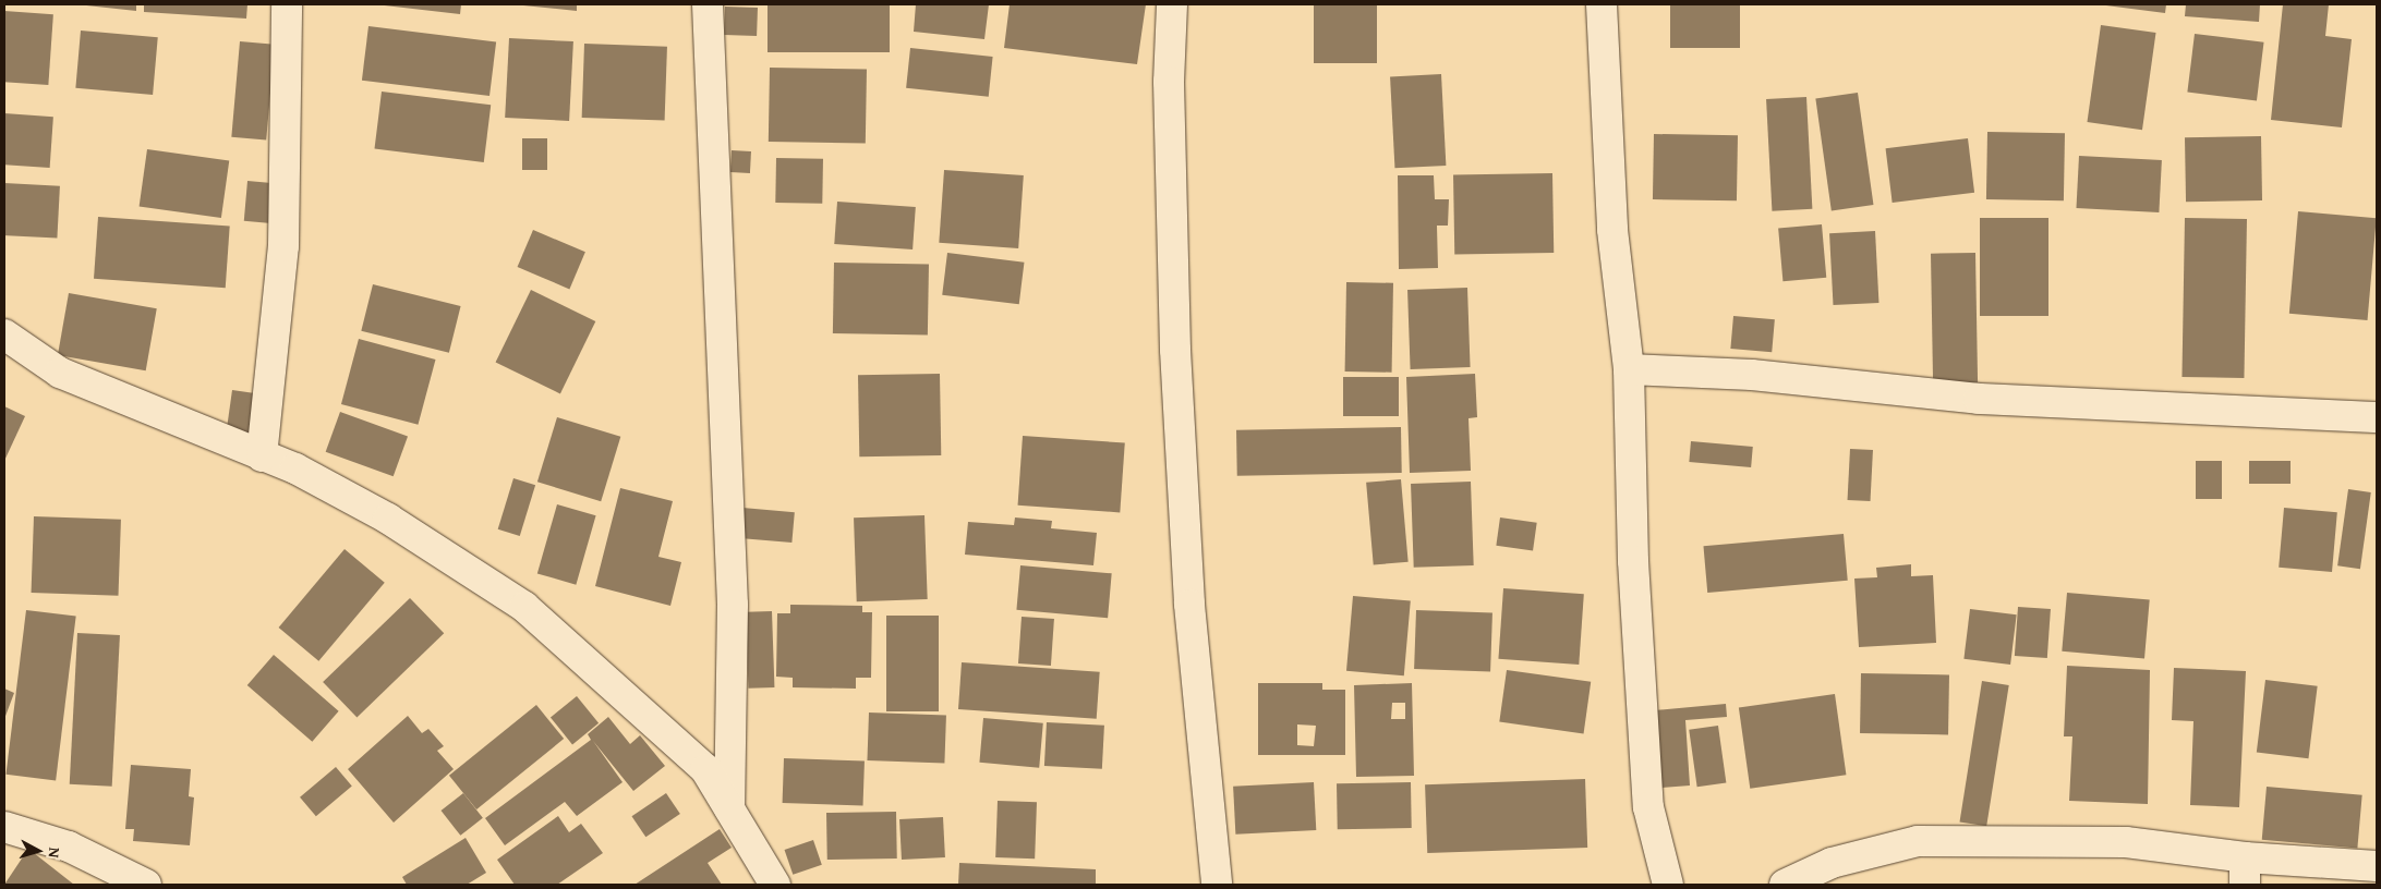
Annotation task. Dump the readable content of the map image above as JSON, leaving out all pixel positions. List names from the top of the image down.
{
  "north": "right"
}
